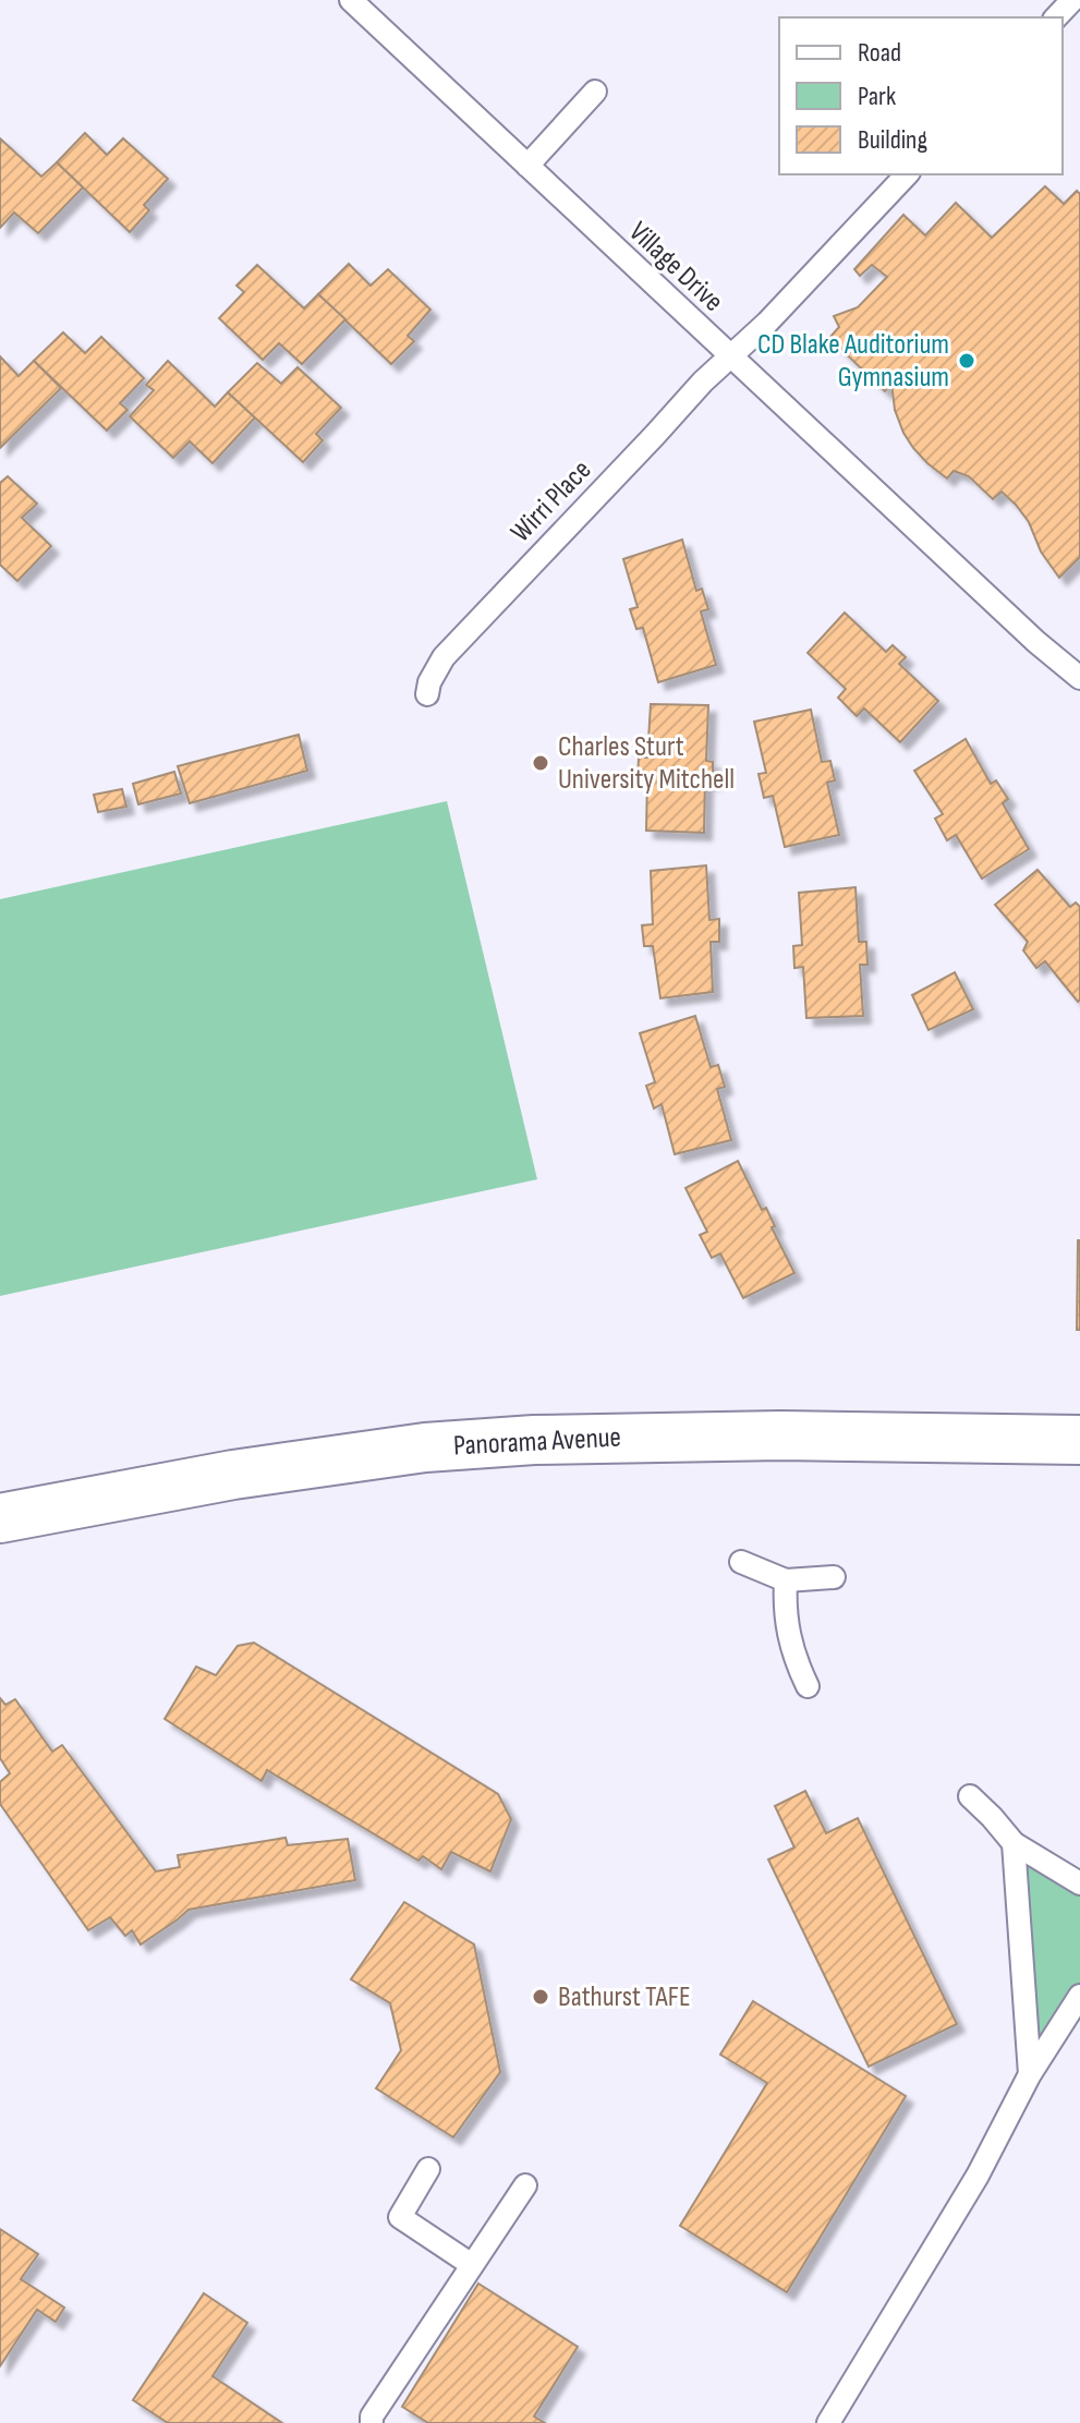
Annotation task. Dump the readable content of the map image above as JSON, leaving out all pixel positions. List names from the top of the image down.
{
  "streets": {
    "street": ["Panorama Avenue"],
    "lane": ["Village Drive", "Wirri Place"]
  },
  "crossings": [
    ["Village Drive", "Wirri Place"]
  ],
  "places": ["CD Blake Auditorium Gymnasium", "Charles Sturt University Mitchell", "Bathurst TAFE"],
  "legend": ["Road", "Park", "Building"]
}
